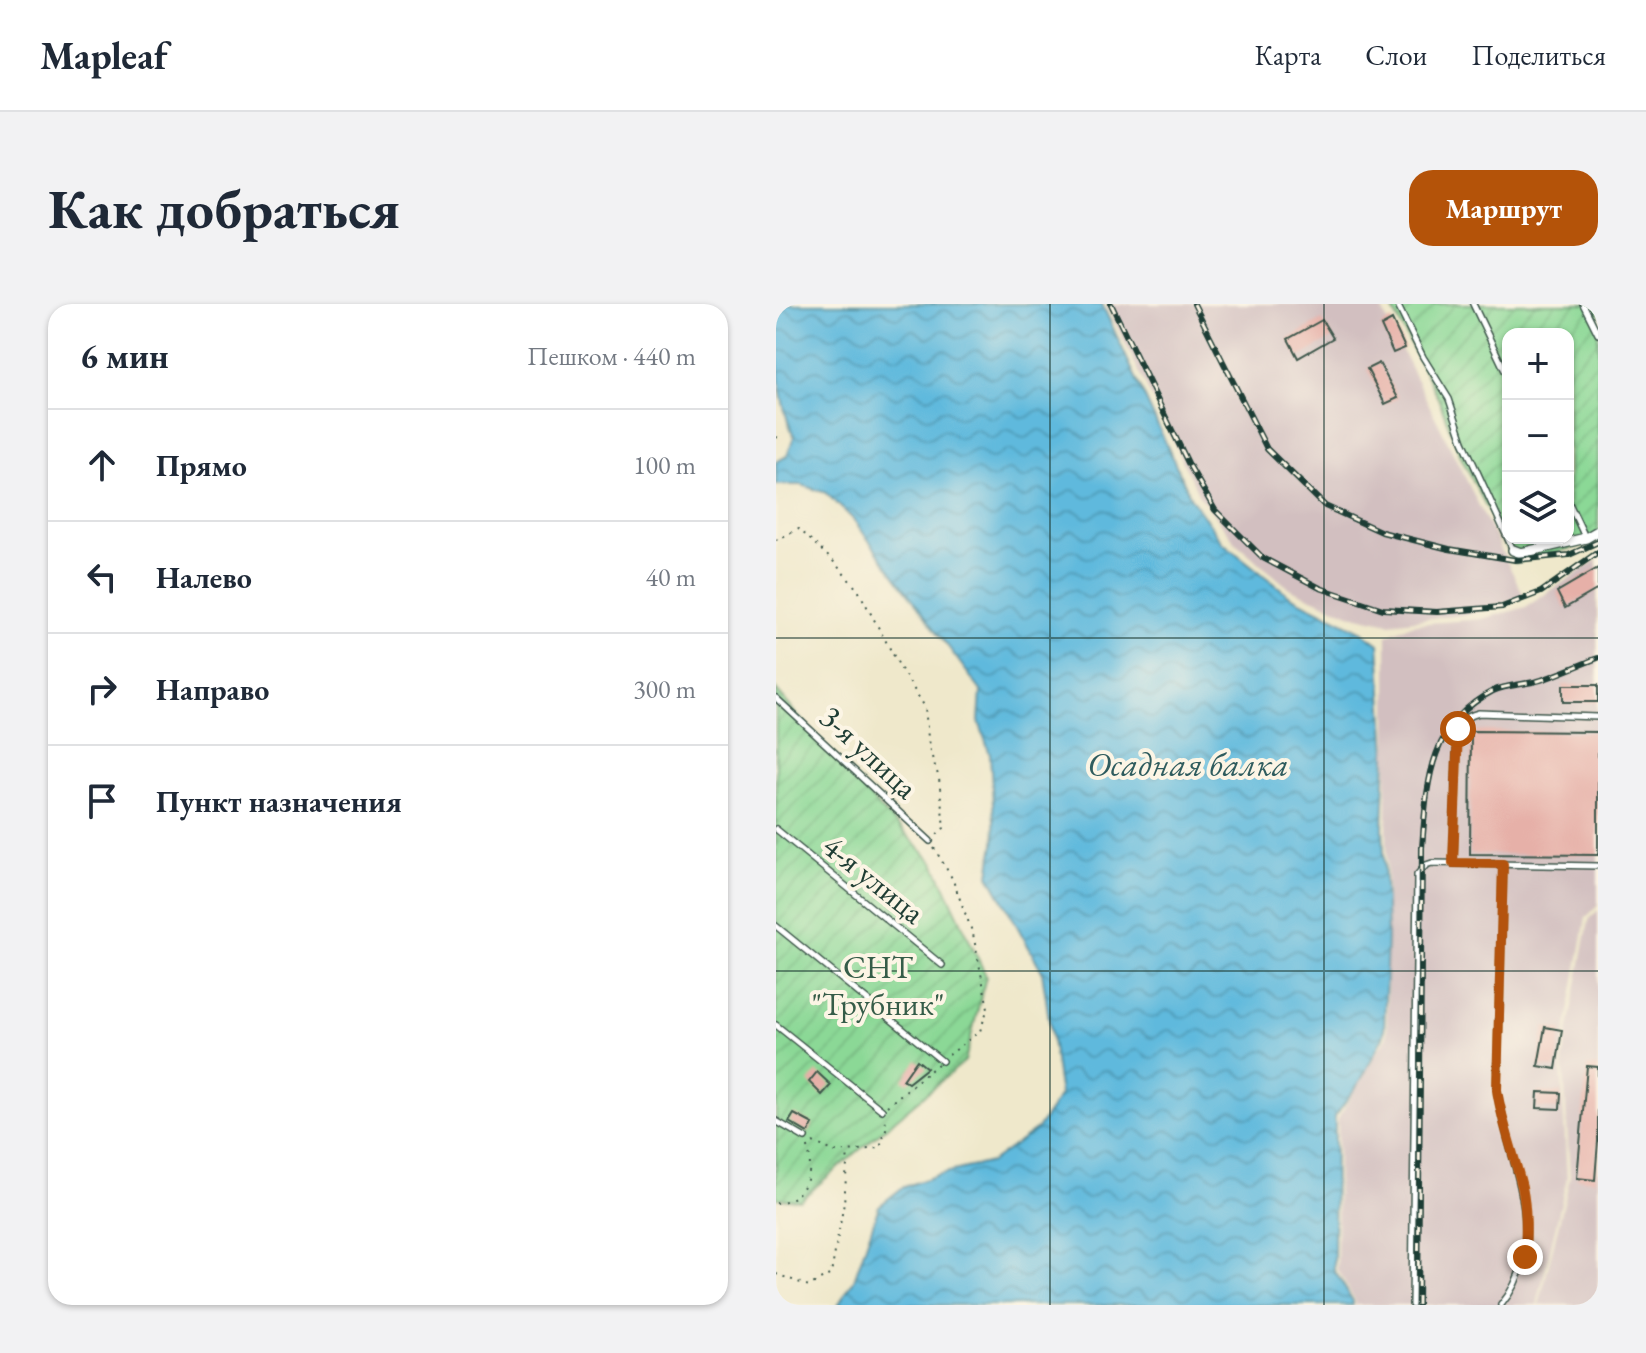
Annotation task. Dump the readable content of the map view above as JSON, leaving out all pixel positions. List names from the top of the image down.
{
  "streets": {
    "lane": ["3-я улица", "4-я улица"]
  },
  "water": ["Осадная балка"],
  "parks": ["СНТ \"Трубник\""],
  "page": {
    "header": "Mapleaf",
    "nav": ["Карта", "Слои", "Поделиться"],
    "buttons": "Маршрут",
    "title": "Как добраться",
    "heading": ["6 мин", "Пешком · 440 m"],
    "map_buttons": ["+", "−"],
    "list": [
      ["Прямо", "100 m"],
      ["Налево", "40 m"],
      ["Направо", "300 m"],
      "Пункт назначения"
    ]
  }
}
